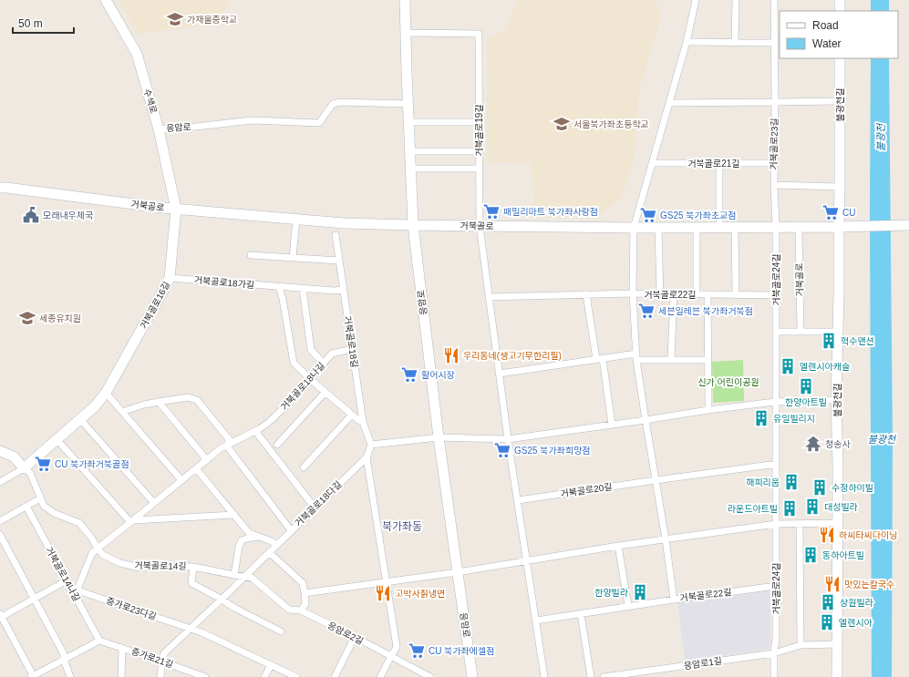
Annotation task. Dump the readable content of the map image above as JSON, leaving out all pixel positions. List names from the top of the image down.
{
  "streets": {
    "street": [
      "수색로",
      "불광천길",
      "응암로",
      "거북골로19길",
      "거북골로23길",
      "거북골로21길",
      "거북골로",
      "거북골로24길",
      "거북골로18가길",
      "거북골로22길",
      "거북골로16길",
      "거북골로18길",
      "거북골로18나길",
      "거북골로20길",
      "거북골로18다길",
      "거북골로14길",
      "거북골로14나길",
      "증가로23다길",
      "응암로2길",
      "증가로21길",
      "응암로1길"
    ]
  },
  "crossings": [
    ["수색로", "응암로"],
    ["수색로", "거북골로"],
    ["수색로", "거북골로16길"],
    ["불광천길", "거북골로"],
    ["불광천길", "응암로1길"],
    ["응암로", "거북골로19길"],
    ["응암로", "거북골로"],
    ["거북골로19길", "거북골로"],
    ["거북골로23길", "거북골로21길"],
    ["거북골로23길", "거북골로"],
    ["거북골로23길", "거북골로24길"],
    ["거북골로", "거북골로24길"],
    ["거북골로", "거북골로22길"],
    ["거북골로", "거북골로16길"],
    ["거북골로24길", "거북골로22길"],
    ["거북골로24길", "응암로1길"],
    ["거북골로18가길", "거북골로16길"],
    ["거북골로18가길", "거북골로18길"],
    ["거북골로22길", "거북골로20길"],
    ["거북골로16길", "거북골로14길"],
    ["거북골로18길", "거북골로18나길"],
    ["거북골로18나길", "거북골로14길"],
    ["거북골로18나길", "거북골로14나길"],
    ["거북골로18나길", "증가로23다길"],
    ["거북골로18다길", "거북골로14길"],
    ["거북골로14길", "응암로2길"],
    ["거북골로14나길", "증가로23다길"],
    ["거북골로14나길", "증가로21길"]
  ],
  "districts": ["북가좌동"],
  "water": ["불광천"],
  "parks": ["신가 어린이공원"],
  "places": {
    "school or university": ["가재울중학교", "서울북가좌초등학교", "세종유치원"],
    "supermarket": [
      "패밀리마트 북가좌사랑점",
      "CU",
      "GS25 북가좌초교점",
      "세븐일레븐 북가좌거북점",
      "활어시장",
      "GS25 북가좌희망점",
      "CU 북가좌거북골점",
      "CU 북가좌에셀점"
    ],
    "public building": ["모래내우체국"],
    "building": [
      "혁수맨션",
      "엘렌시아캐슬",
      "한양아트빌",
      "유일빌리지",
      "해피리움",
      "수정하이빌",
      "대성빌라",
      "라운드아트빌",
      "동하아트빌",
      "한양빌라",
      "상원빌라",
      "엘렌시아"
    ],
    "restaurant": [
      "우리동네(생고기무한리필)",
      "하씨타씨다이닝",
      "맛있는칼국수",
      "고박사칡냉면"
    ],
    "temple": ["청송사"]
  },
  "legend": ["Road", "Water"],
  "scale_bar": "50 m"
}
